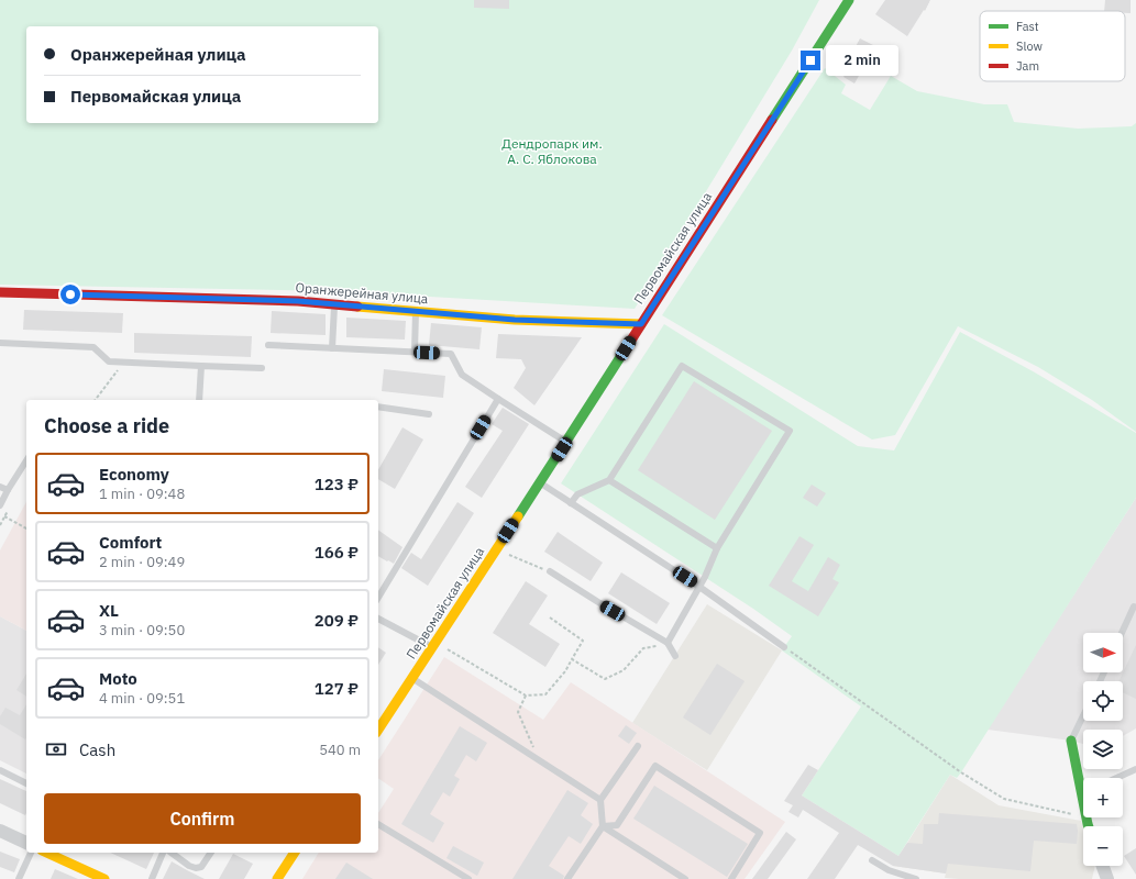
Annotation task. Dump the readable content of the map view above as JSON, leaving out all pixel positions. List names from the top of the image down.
{
  "streets": {
    "main road": ["Первомайская улица", "Оранжерейная улица"]
  },
  "crossings": [
    ["Первомайская улица", "Оранжерейная улица"]
  ],
  "parks": ["Дендропарк им. А. С. Яблокова"],
  "legend": ["Fast", "Slow", "Jam"],
  "north": "right",
  "page": {
    "banner": ["Оранжерейная улица", "Первомайская улица"],
    "bubble": "2 min",
    "heading": "Choose a ride",
    "list": [
      {
        "name": "Economy",
        "note": "1 min · 09:48",
        "value": "123 ₽"
      },
      {
        "name": "Comfort",
        "note": "2 min · 09:49",
        "value": "166 ₽"
      },
      {
        "name": "XL",
        "note": "3 min · 09:50",
        "value": "209 ₽"
      },
      {
        "name": "Moto",
        "note": "4 min · 09:51",
        "value": "127 ₽"
      }
    ],
    "map_buttons": ["+", "−"],
    "pay": ["Cash", "540 m"],
    "buttons": "Confirm"
  }
}
